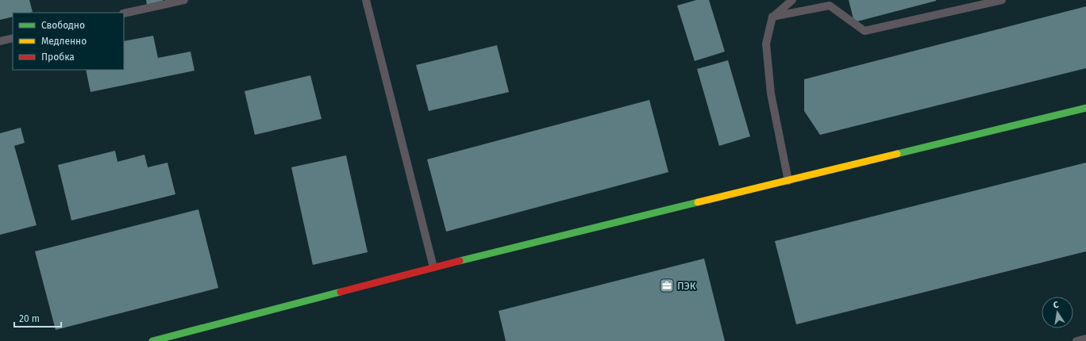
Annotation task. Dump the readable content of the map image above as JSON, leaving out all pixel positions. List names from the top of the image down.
{
  "places": {
    "office": ["ПЭК"]
  },
  "legend": ["Свободно", "Медленно", "Пробка"],
  "scale_bar": "20 m",
  "north": "top"
}
